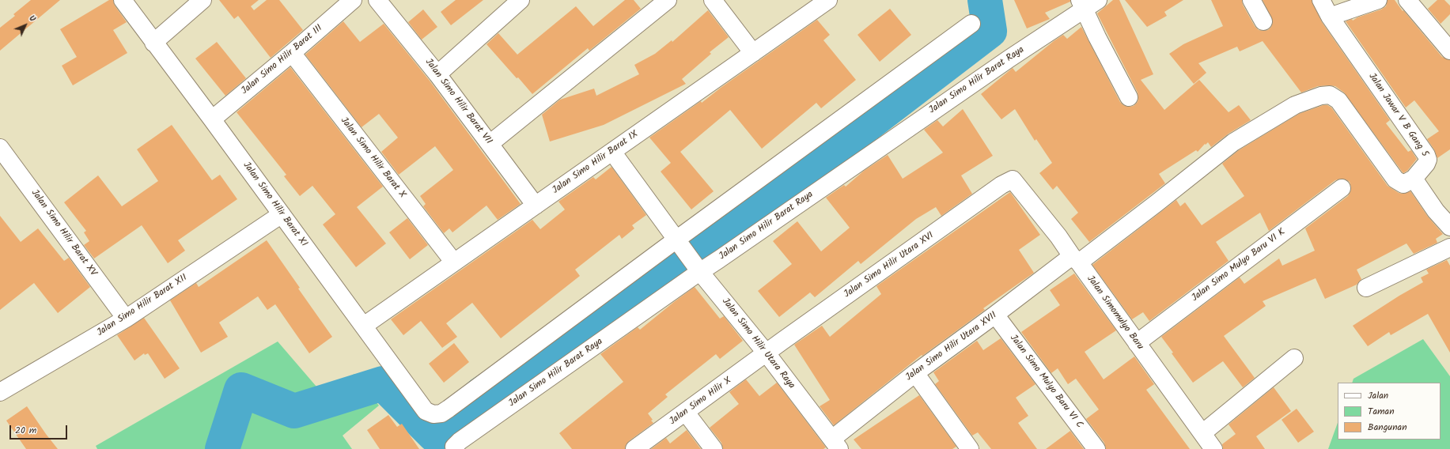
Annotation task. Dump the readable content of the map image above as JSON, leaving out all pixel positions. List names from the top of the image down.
{
  "streets": {
    "street": [
      "Jalan Simo Hilir Barat III",
      "Jalan Simo Hilir Barat Raya",
      "Jalan Simo Hilir Barat VII",
      "Jalan Jawar V B Gang 5",
      "Jalan Simo Hilir Barat X",
      "Jalan Simo Hilir Barat IX",
      "Jalan Simo Hilir Barat XI",
      "Jalan Simo Hilir Barat XV",
      "Jalan Simo Hilir Utara XVI",
      "Jalan Simo Mulyo Baru VI K",
      "Jalan Simo Hilir Barat XII",
      "Jalan Simomulyo Baru",
      "Jalan Simo Hilir Utara Raya",
      "Jalan Simo Hilir Utara XVII",
      "Jalan Simo Mulyo Baru VI C",
      "Jalan Simo Hilir X"
    ]
  },
  "crossings": [
    ["Jalan Simo Hilir Barat III", "Jalan Simo Hilir Barat X"],
    ["Jalan Simo Hilir Barat III", "Jalan Simo Hilir Barat XI"],
    ["Jalan Simo Hilir Barat Raya", "Jalan Simo Hilir Utara Raya"],
    ["Jalan Simo Hilir Barat VII", "Jalan Simo Hilir Barat IX"],
    ["Jalan Jawar V B Gang 5", "Jalan Simo Hilir Utara XVII"],
    ["Jalan Simo Hilir Barat X", "Jalan Simo Hilir Barat IX"],
    ["Jalan Simo Hilir Barat IX", "Jalan Simo Hilir Barat XI"],
    ["Jalan Simo Hilir Barat IX", "Jalan Simo Hilir Utara Raya"],
    ["Jalan Simo Hilir Barat XI", "Jalan Simo Hilir Barat XII"],
    ["Jalan Simo Hilir Barat XI", "Jalan Simo Hilir Utara Raya"],
    ["Jalan Simo Hilir Barat XV", "Jalan Simo Hilir Barat XII"],
    ["Jalan Simo Hilir Utara XVI", "Jalan Simomulyo Baru"],
    ["Jalan Simo Hilir Utara XVI", "Jalan Simo Hilir Utara Raya"],
    ["Jalan Simo Hilir Utara XVI", "Jalan Simo Hilir X"],
    ["Jalan Simo Mulyo Baru VI K", "Jalan Simomulyo Baru"],
    ["Jalan Simomulyo Baru", "Jalan Simo Hilir Utara XVII"],
    ["Jalan Simo Hilir Utara Raya", "Jalan Simo Hilir Utara XVII"],
    ["Jalan Simo Hilir Utara Raya", "Jalan Simo Hilir X"],
    ["Jalan Simo Hilir Utara XVII", "Jalan Simo Mulyo Baru VI C"]
  ],
  "legend": ["Jalan", "Taman", "Bangunan"],
  "scale_bar": "20 m",
  "north": "top right"
}
